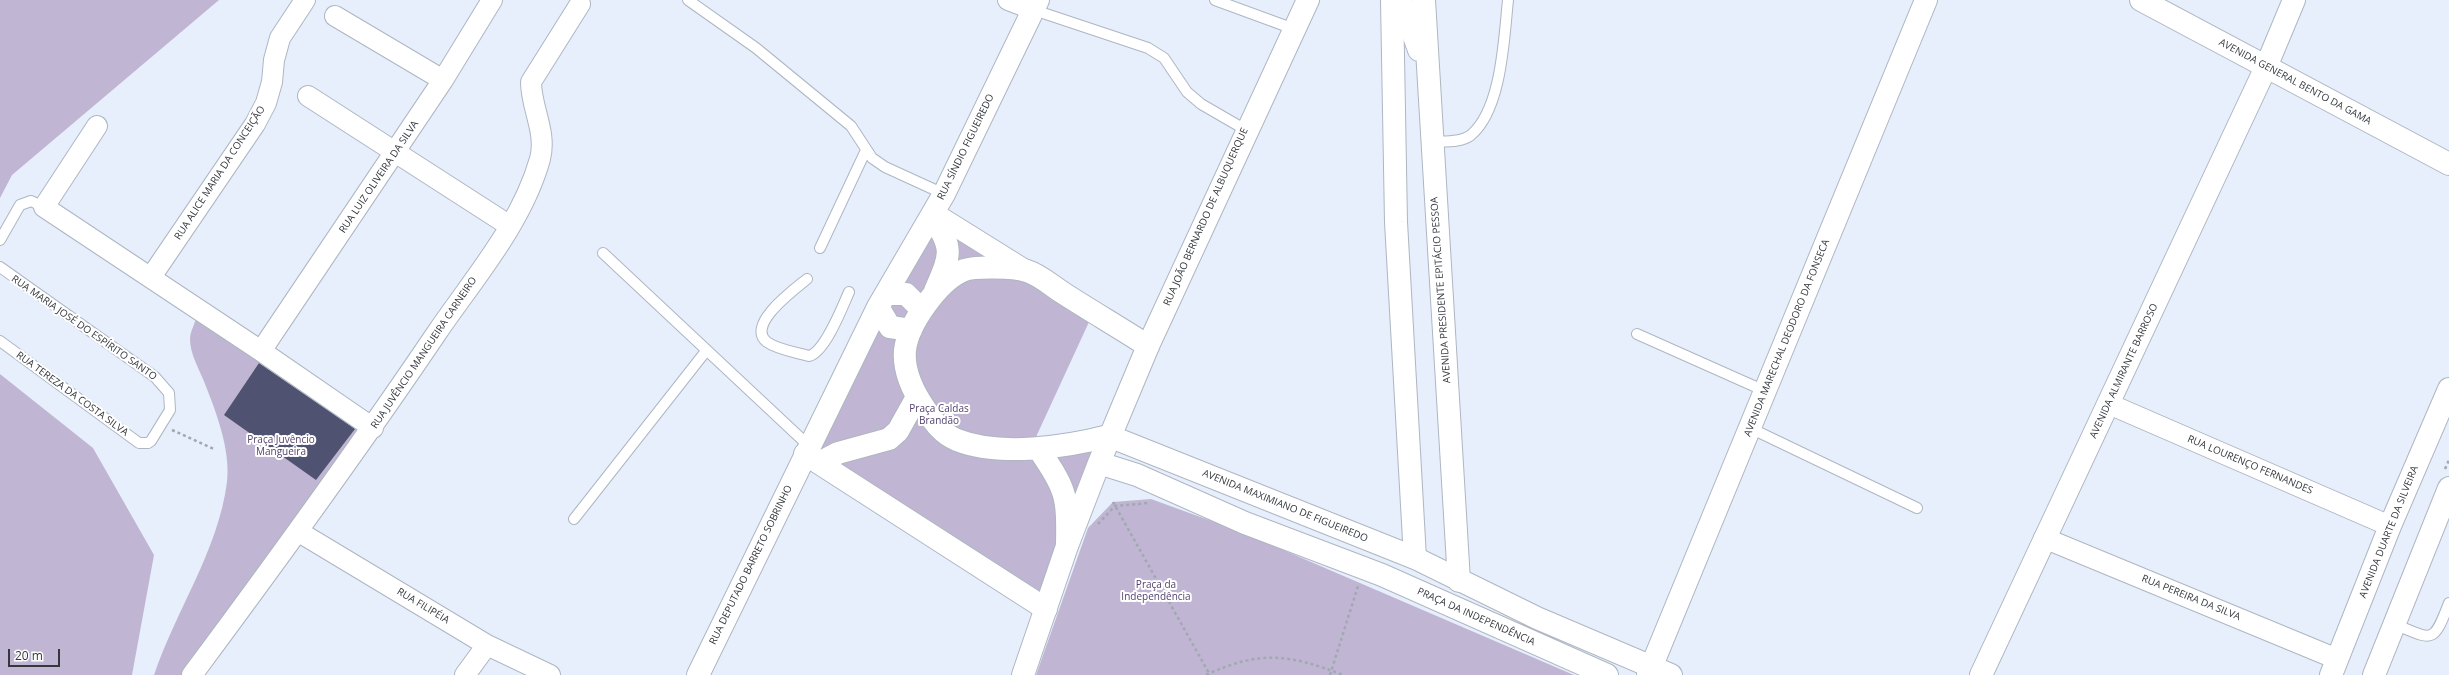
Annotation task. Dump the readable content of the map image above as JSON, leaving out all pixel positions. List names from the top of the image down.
{
  "streets": {
    "main road": [
      "AVENIDA GENERAL BENTO DA GAMA",
      "RUA SÍNDIO FIGUEIREDO",
      "RUA JOÃO BERNARDO DE ALBUQUERQUE",
      "AVENIDA PRESIDENTE EPITÁCIO PESSOA",
      "AVENIDA MARECHAL DEODORO DA FONSECA",
      "AVENIDA ALMIRANTE BARROSO",
      "AVENIDA MAXIMIANO DE FIGUEIREDO",
      "AVENIDA DUARTE DA SILVEIRA",
      "RUA DEPUTADO BARRETO SOBRINHO",
      "PRAÇA DA INDEPENDÊNCIA"
    ],
    "street": [
      "RUA ALICE MARIA DA CONCEIÇÃO",
      "RUA LUIZ OLIVEIRA DA SILVA",
      "RUA JUVÊNCIO MANGUEIRA CARNEIRO",
      "RUA LOURENÇO FERNANDES",
      "RUA PEREIRA DA SILVA",
      "RUA FILIPÉIA"
    ],
    "lane": ["RUA MARIA JOSÉ DO ESPÍRITO SANTO", "RUA TEREZA DA COSTA SILVA"]
  },
  "crossings": [
    ["AVENIDA GENERAL BENTO DA GAMA", "AVENIDA ALMIRANTE BARROSO"],
    ["RUA JOÃO BERNARDO DE ALBUQUERQUE", "AVENIDA MAXIMIANO DE FIGUEIREDO"],
    ["AVENIDA PRESIDENTE EPITÁCIO PESSOA", "AVENIDA MAXIMIANO DE FIGUEIREDO"],
    ["RUA MARIA JOSÉ DO ESPÍRITO SANTO", "RUA TEREZA DA COSTA SILVA"],
    ["RUA JUVÊNCIO MANGUEIRA CARNEIRO", "RUA FILIPÉIA"],
    ["AVENIDA ALMIRANTE BARROSO", "RUA LOURENÇO FERNANDES"],
    ["AVENIDA ALMIRANTE BARROSO", "RUA PEREIRA DA SILVA"],
    ["RUA LOURENÇO FERNANDES", "AVENIDA DUARTE DA SILVEIRA"],
    ["AVENIDA DUARTE DA SILVEIRA", "RUA PEREIRA DA SILVA"]
  ],
  "parks": ["Praça Caldas Brandão", "Praça Juvêncio Mangueira", "Praça da Independência"],
  "scale_bar": "20 m"
}
